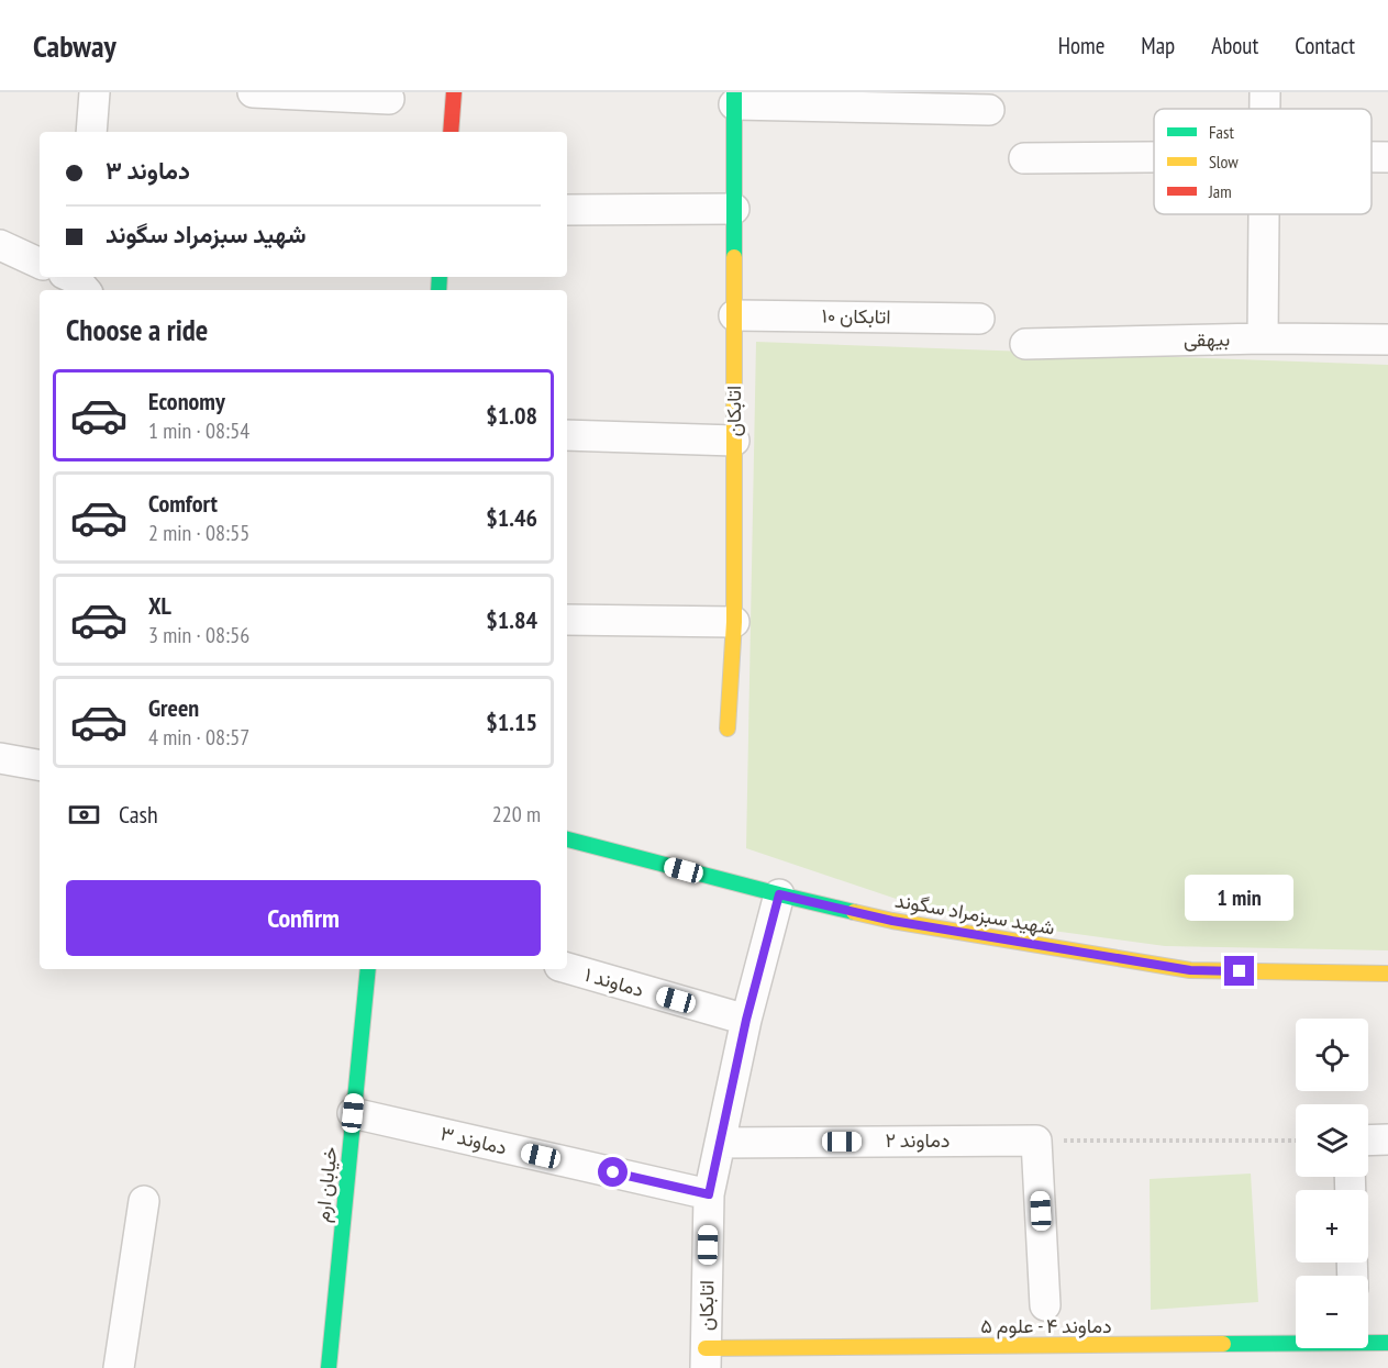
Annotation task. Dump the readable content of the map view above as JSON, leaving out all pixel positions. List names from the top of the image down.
{
  "streets": {
    "street": [
      "اتابکان ۱۰",
      "بیهقی",
      "اتابکان",
      "شهید سبزمراد سگوند",
      "دماوند ۱",
      "دماوند ۳",
      "دماوند ۲",
      "خیابان ارم",
      "دماوند ۴ - علوم ۵"
    ]
  },
  "crossings": [
    ["اتابکان ۱۰", "اتابکان"],
    ["اتابکان", "شهید سبزمراد سگوند"],
    ["اتابکان", "دماوند ۱"],
    ["اتابکان", "دماوند ۳"],
    ["اتابکان", "دماوند ۲"],
    ["اتابکان", "دماوند ۴ - علوم ۵"],
    ["دماوند ۳", "خیابان ارم"]
  ],
  "legend": ["Fast", "Slow", "Jam"],
  "page": {
    "header": "Cabway",
    "nav": [
      "Home",
      "Map",
      "About",
      "Contact"
    ],
    "banner": ["دماوند ۳", "شهید سبزمراد سگوند"],
    "heading": "Choose a ride",
    "list": [
      {
        "name": "Economy",
        "note": "1 min · 08:54",
        "value": "$1.08"
      },
      {
        "name": "Comfort",
        "note": "2 min · 08:55",
        "value": "$1.46"
      },
      {
        "name": "XL",
        "note": "3 min · 08:56",
        "value": "$1.84"
      },
      {
        "name": "Green",
        "note": "4 min · 08:57",
        "value": "$1.15"
      }
    ],
    "pay": ["Cash", "220 m"],
    "buttons": "Confirm",
    "bubble": "1 min",
    "map_buttons": ["+", "−"]
  }
}
